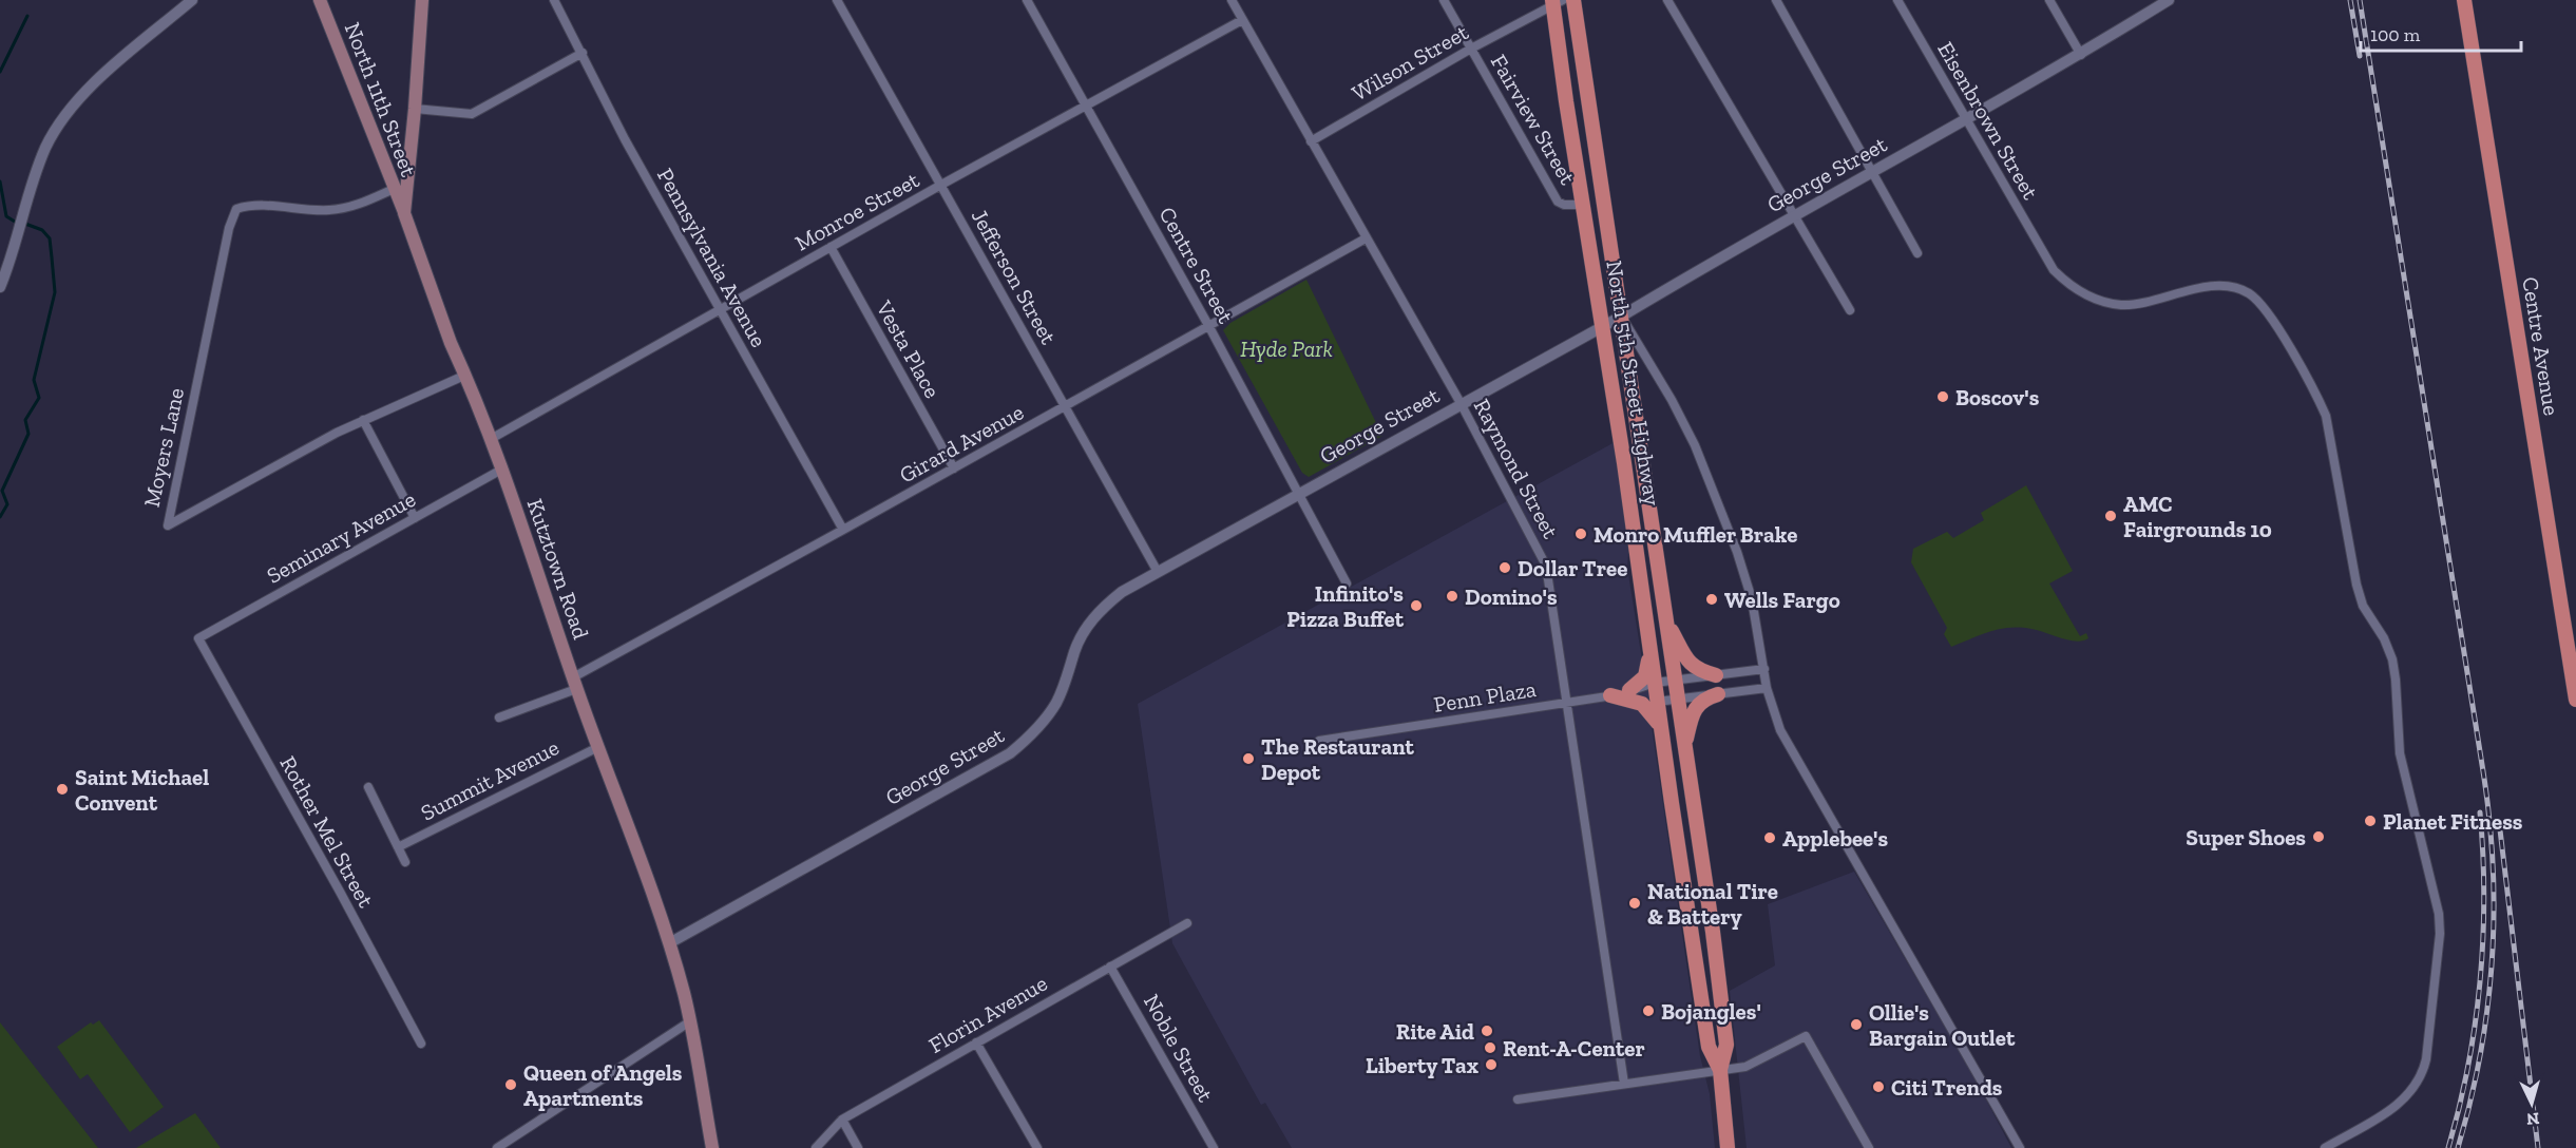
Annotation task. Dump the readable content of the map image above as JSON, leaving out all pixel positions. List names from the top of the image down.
{
  "streets": {
    "main road": [
      "North 11th Street",
      "Centre Avenue",
      "North 5th Street Highway",
      "Kutztown Road"
    ],
    "street": [
      "Wilson Street",
      "Fairview Street",
      "Eisenbrown Street",
      "George Street",
      "Monroe Street",
      "Pennsylvania Avenue",
      "Centre Street",
      "Jefferson Street",
      "Vesta Place",
      "Girard Avenue",
      "Moyers Lane",
      "Raymond Street",
      "Seminary Avenue",
      "Penn Plaza",
      "Summit Avenue",
      "Rother Mel Street",
      "Florin Avenue",
      "Noble Street"
    ]
  },
  "crossings": [
    ["Wilson Street", "Fairview Street"],
    ["Wilson Street", "North 5th Street Highway"],
    ["Wilson Street", "Raymond Street"],
    ["North 11th Street", "Moyers Lane"],
    ["North 11th Street", "Kutztown Road"],
    ["Fairview Street", "North 5th Street Highway"],
    ["Eisenbrown Street", "George Street"],
    ["George Street", "Centre Street"],
    ["George Street", "Jefferson Street"],
    ["George Street", "North 5th Street Highway"],
    ["George Street", "Raymond Street"],
    ["George Street", "Kutztown Road"],
    ["Monroe Street", "Pennsylvania Avenue"],
    ["Monroe Street", "Centre Street"],
    ["Monroe Street", "Jefferson Street"],
    ["Monroe Street", "Vesta Place"],
    ["Monroe Street", "Raymond Street"],
    ["Monroe Street", "Kutztown Road"],
    ["Pennsylvania Avenue", "Girard Avenue"],
    ["Centre Street", "Girard Avenue"],
    ["Jefferson Street", "Girard Avenue"],
    ["Vesta Place", "Girard Avenue"],
    ["North 5th Street Highway", "Penn Plaza"],
    ["Girard Avenue", "Raymond Street"],
    ["Girard Avenue", "Kutztown Road"],
    ["Moyers Lane", "Kutztown Road"],
    ["Raymond Street", "Penn Plaza"],
    ["Seminary Avenue", "Kutztown Road"],
    ["Seminary Avenue", "Rother Mel Street"],
    ["Kutztown Road", "Summit Avenue"],
    ["Florin Avenue", "Noble Street"]
  ],
  "parks": ["Hyde Park"],
  "places": [
    "Boscov's",
    "AMC Fairgrounds 10",
    "Monro Muffler Brake",
    "Dollar Tree",
    "Domino's",
    "Wells Fargo",
    "Infinito's Pizza Buffet",
    "The Restaurant Depot",
    "Saint Michael Convent",
    "Planet Fitness",
    "Super Shoes",
    "Applebee's",
    "National Tire & Battery",
    "Bojangles'",
    "Ollie's Bargain Outlet",
    "Rite Aid",
    "Rent-A-Center",
    "Liberty Tax",
    "Queen of Angels Apartments",
    "Citi Trends"
  ],
  "scale_bar": "100 m",
  "north": "bottom"
}
